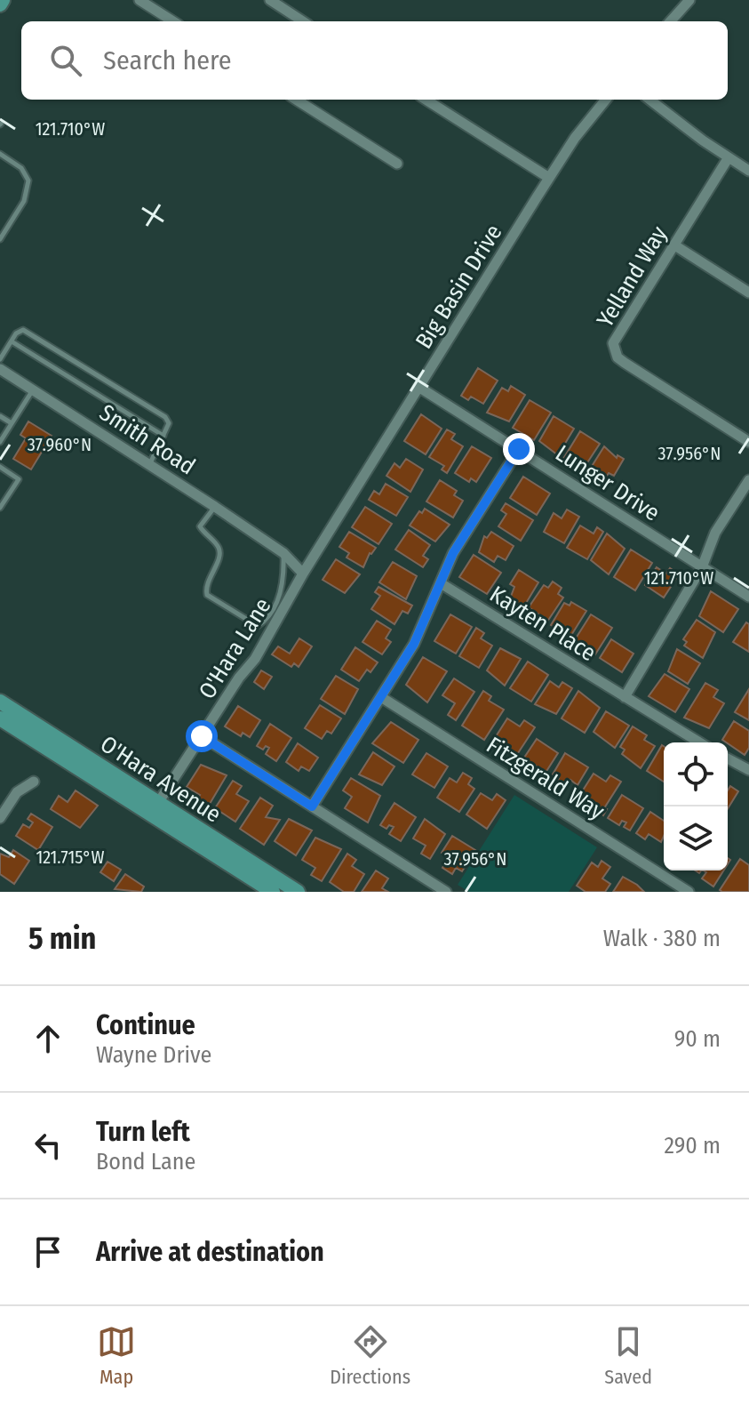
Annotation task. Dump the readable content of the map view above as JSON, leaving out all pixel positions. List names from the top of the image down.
{
  "streets": {
    "street": [
      "Yelland Way",
      "Big Basin Drive",
      "Smith Road",
      "Lunger Drive",
      "Kayten Place",
      "O'Hara Lane",
      "Fitzgerald Way",
      "O'Hara Avenue"
    ]
  },
  "crossings": [
    ["Big Basin Drive", "Smith Road"],
    ["Big Basin Drive", "Lunger Drive"],
    ["Big Basin Drive", "O'Hara Lane"],
    ["Smith Road", "O'Hara Lane"],
    ["O'Hara Lane", "O'Hara Avenue"]
  ],
  "page": {
    "search": "Search here",
    "heading": ["5 min", "Walk · 380 m"],
    "list": [
      ["Continue", "Wayne Drive", "90 m"],
      ["Turn left", "Bond Lane", "290 m"],
      "Arrive at destination"
    ],
    "nav": ["Map", "Directions", "Saved"]
  },
  "coordinates": [
    "121.710°W",
    "37.960°N",
    "37.956°N",
    "121.715°W"
  ]
}
